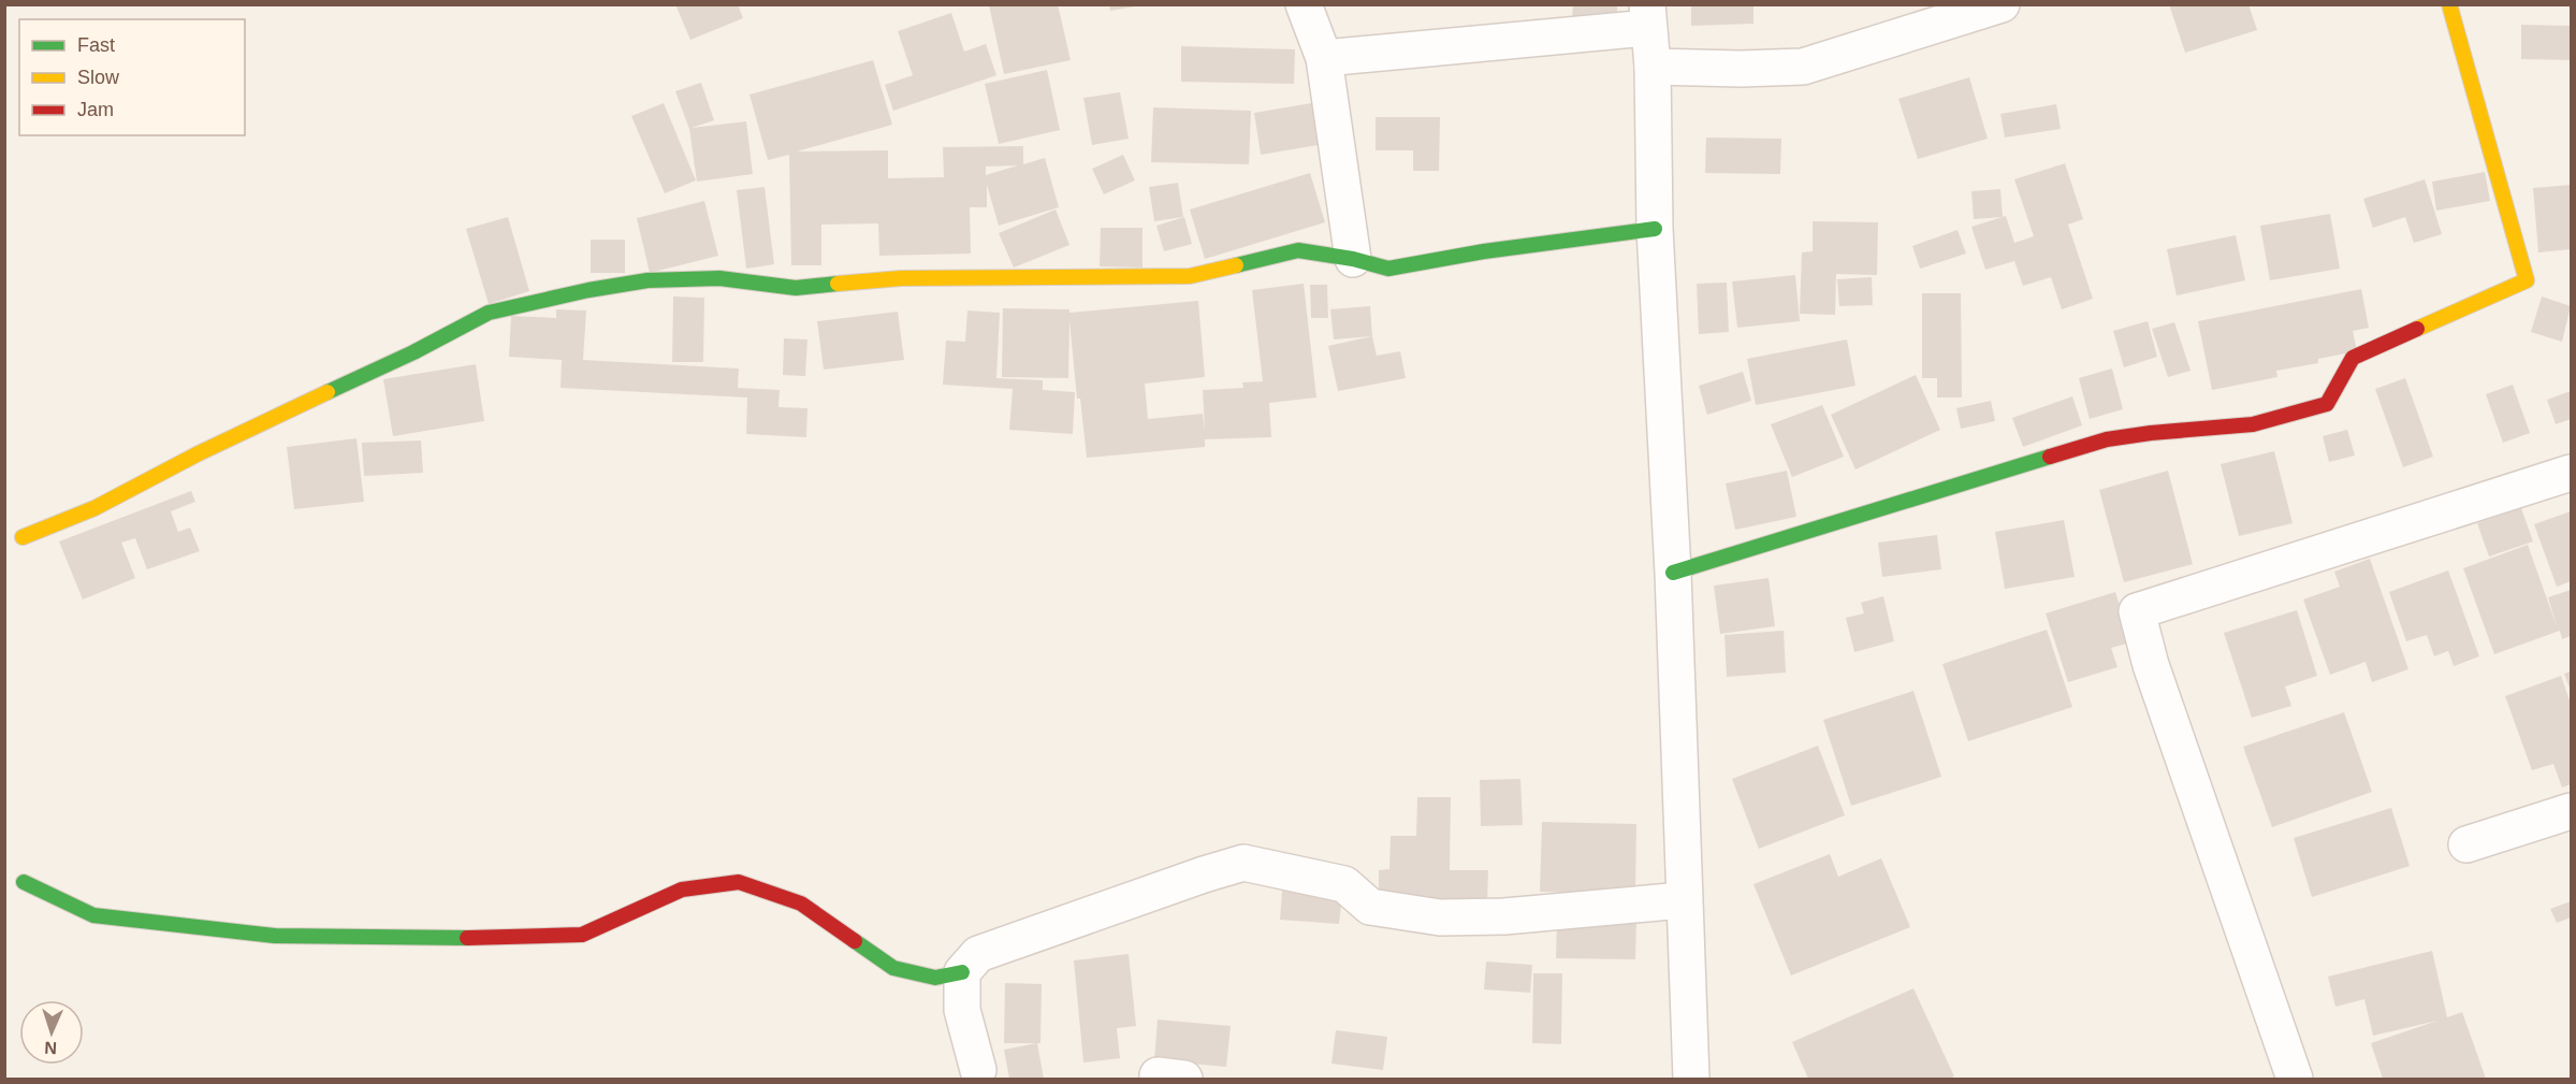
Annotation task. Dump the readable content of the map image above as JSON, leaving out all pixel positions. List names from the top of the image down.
{
  "legend": ["Fast", "Slow", "Jam"],
  "north": "bottom"
}
